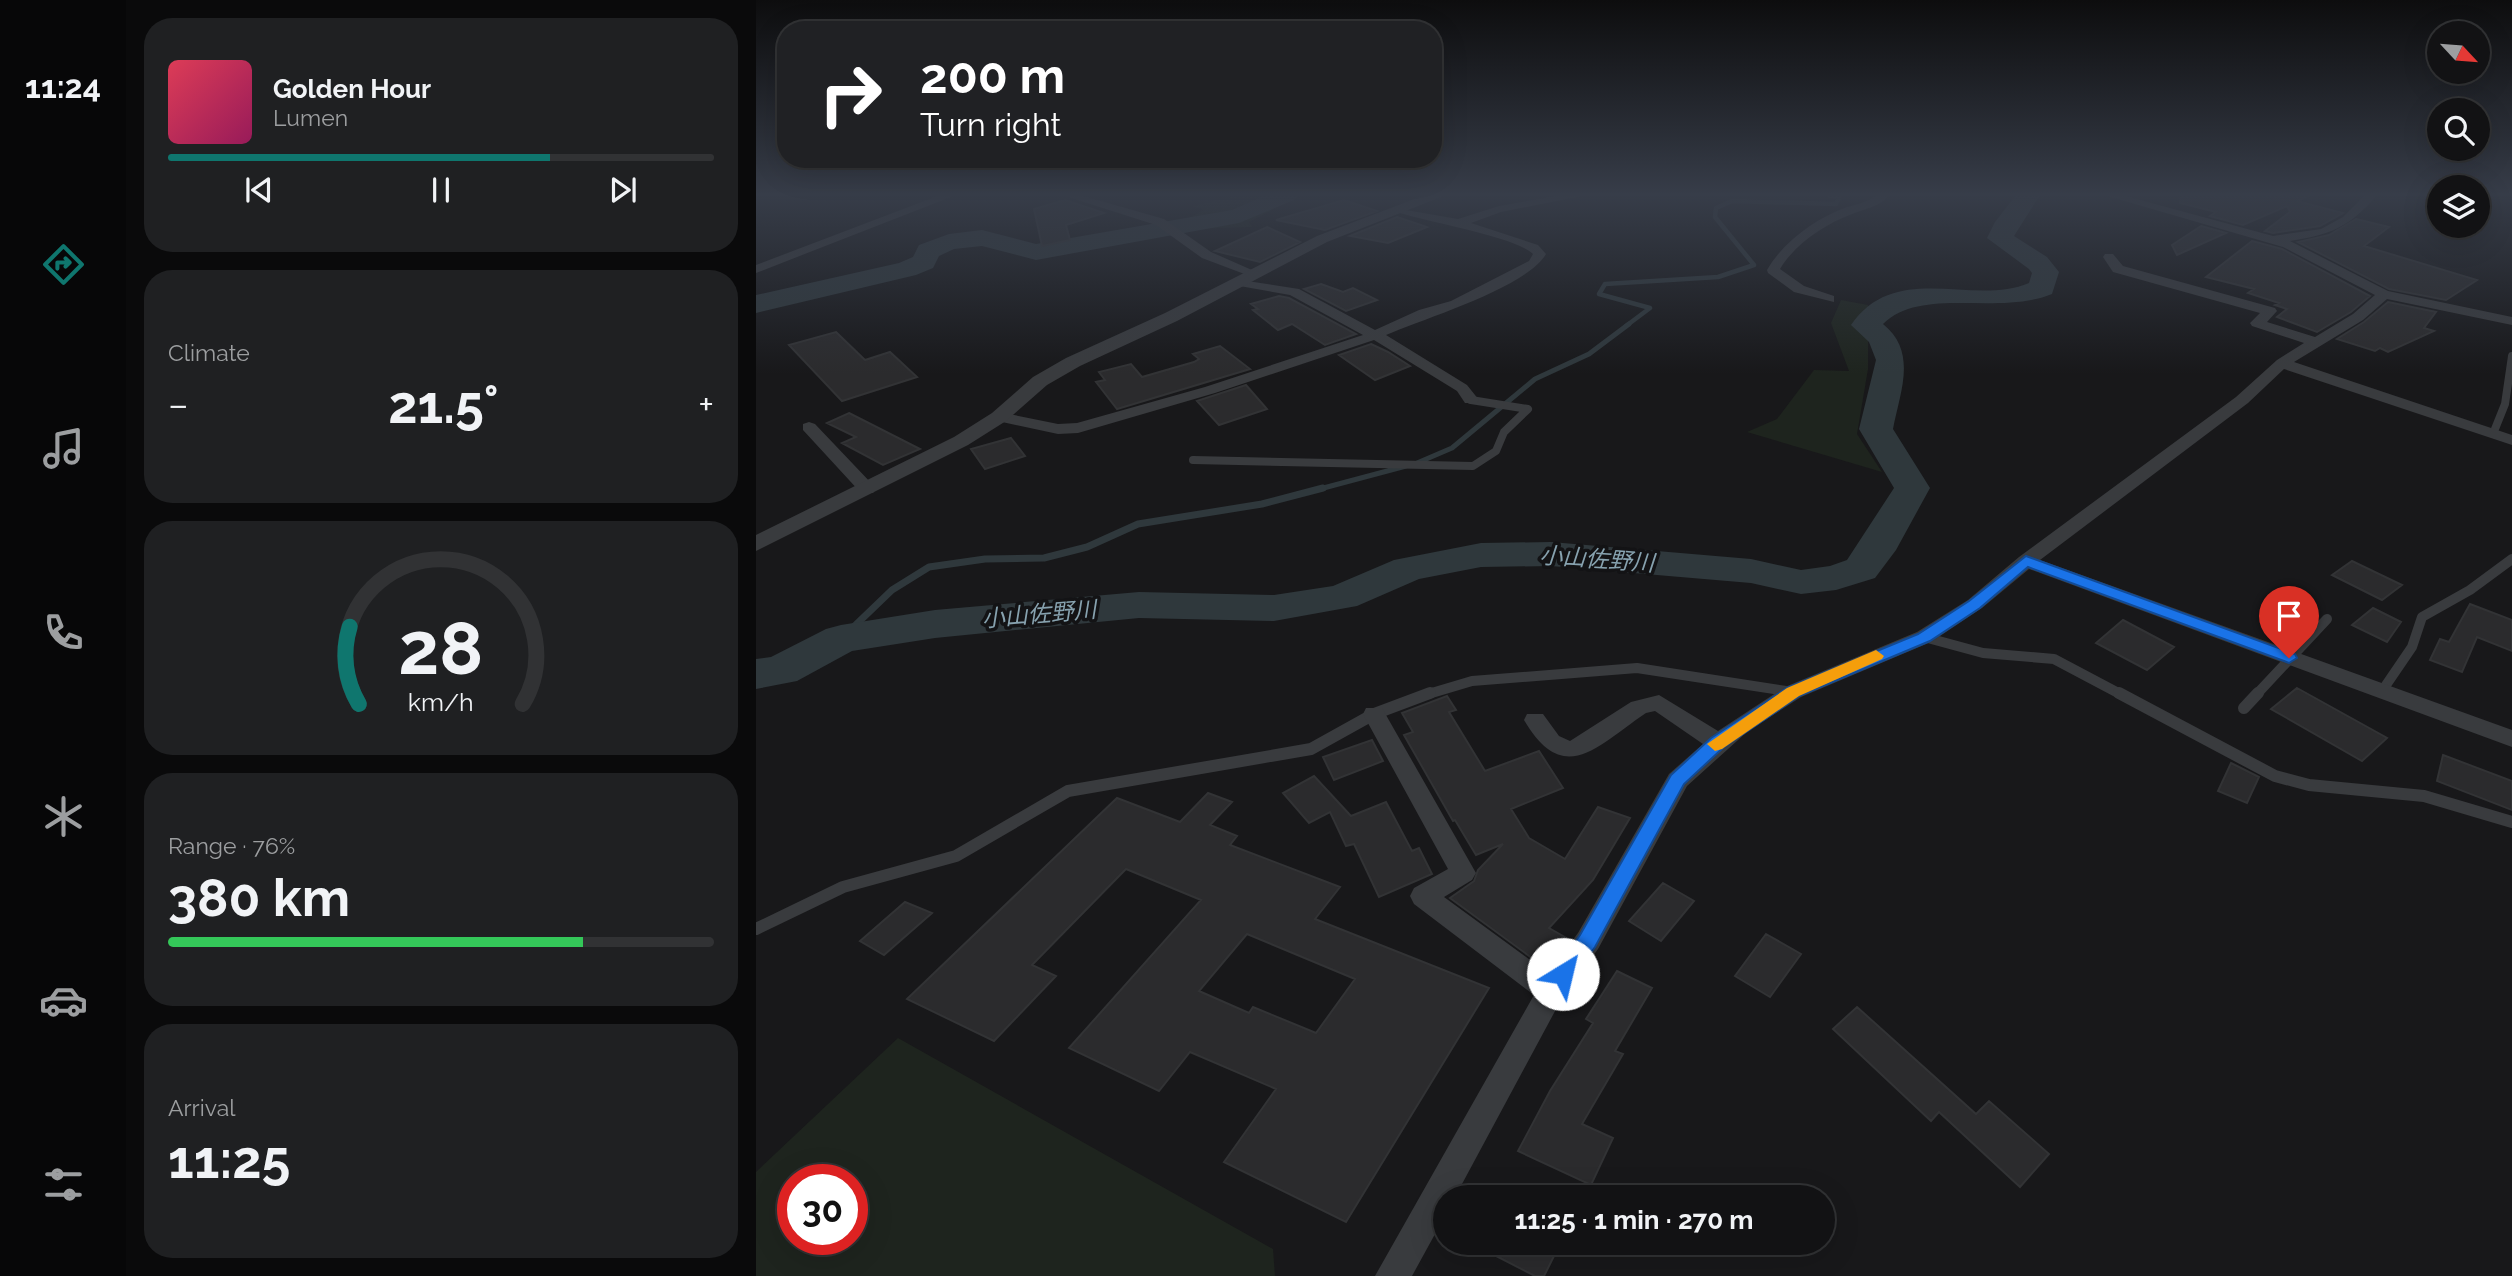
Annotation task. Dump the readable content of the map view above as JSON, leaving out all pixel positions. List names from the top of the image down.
{
  "water": ["小山佐野川"],
  "north": "bottom right",
  "page": {
    "tabs": "11:24",
    "turn": ["200 m", "Turn right"],
    "song": ["Golden Hour", "Lumen"],
    "tile": [
      "Climate",
      ["Range · 76%", "380 km"],
      ["Arrival", "11:25"]
    ],
    "heat": ["−", "21.5°", "+"],
    "limit": "30",
    "trip": "11:25 · 1 min · 270 m",
    "gauge": ["28", "km/h"]
  }
}
